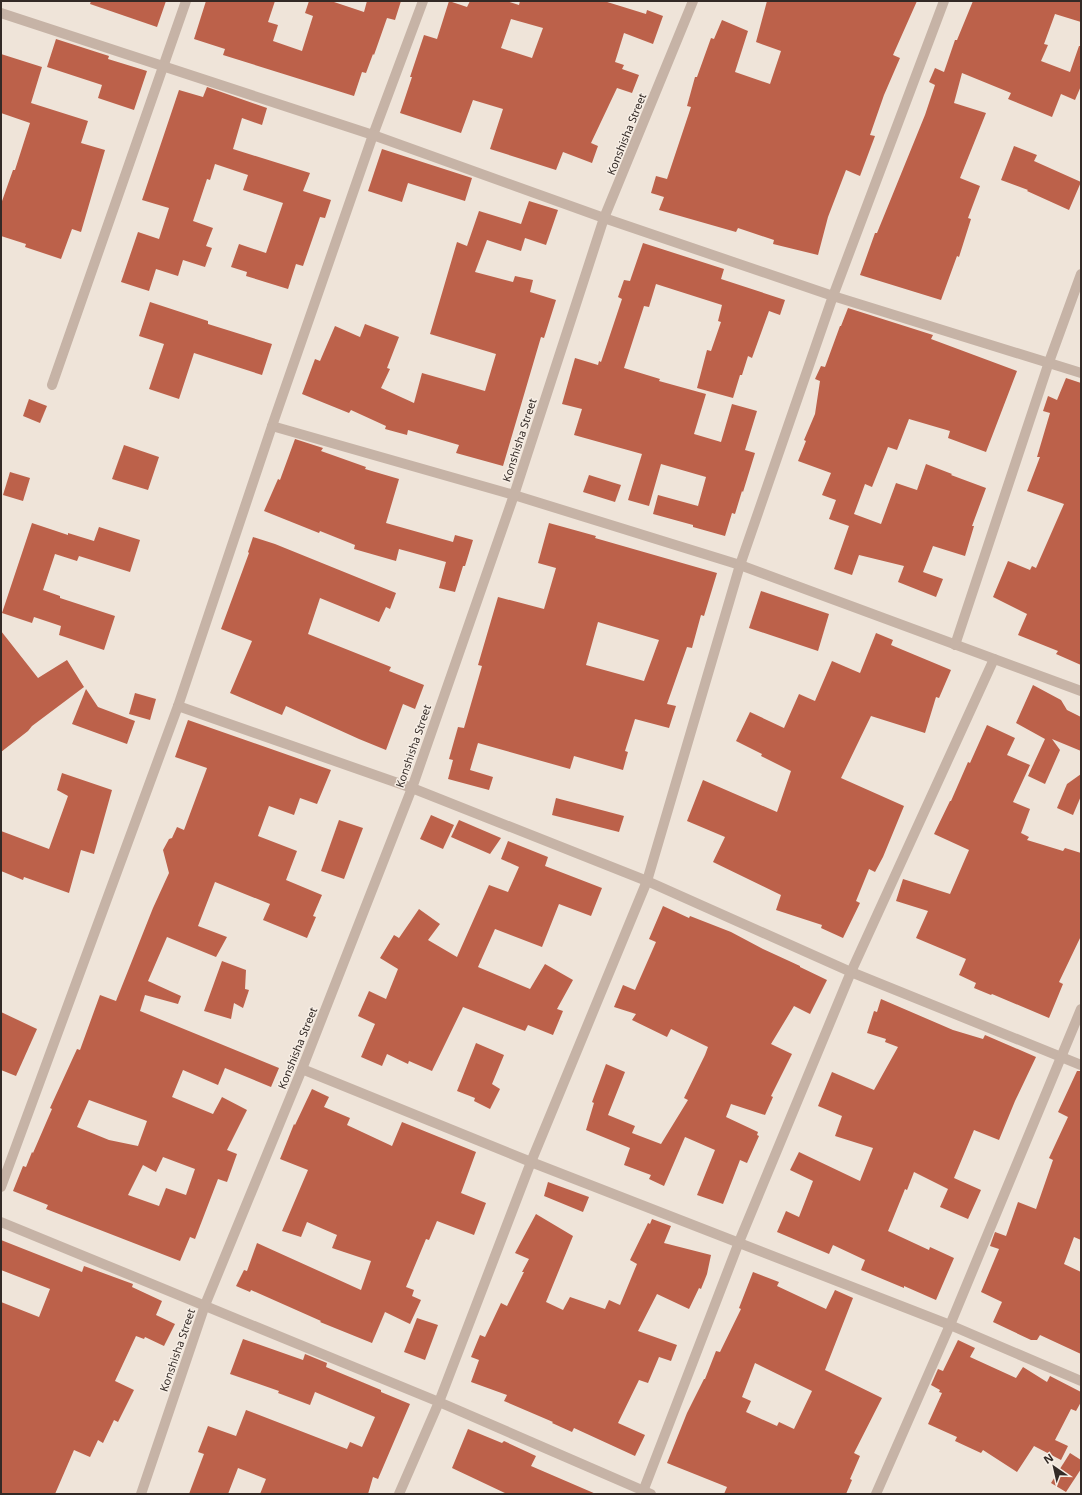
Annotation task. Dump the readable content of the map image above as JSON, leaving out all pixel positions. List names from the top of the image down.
{
  "streets": {
    "street": ["Konshisha Street"]
  },
  "north": "top left"
}
